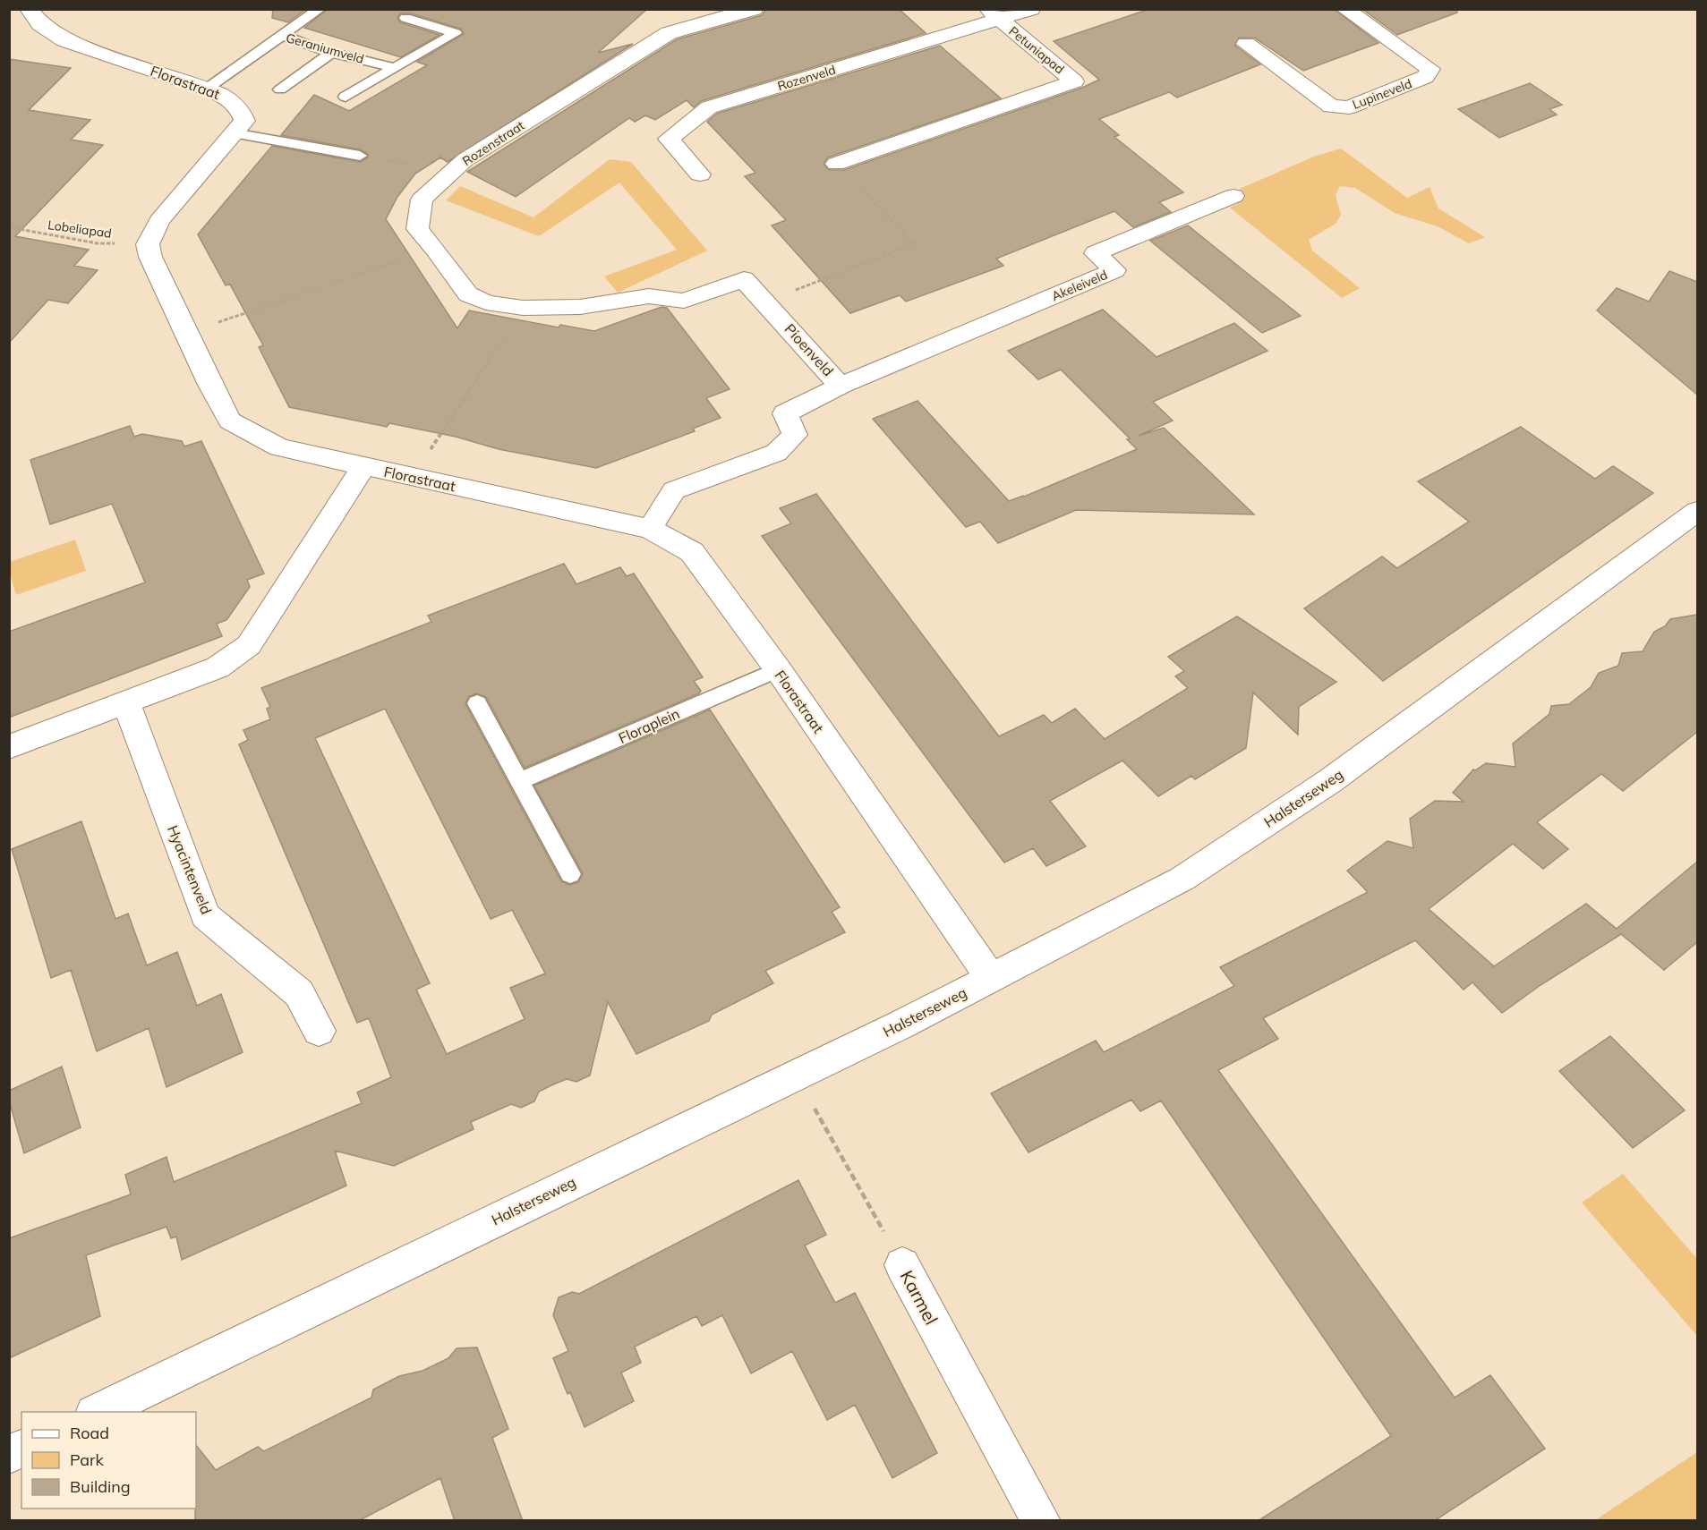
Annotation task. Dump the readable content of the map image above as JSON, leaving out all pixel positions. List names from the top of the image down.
{
  "streets": {
    "street": [
      "Petuniapad",
      "Rozenveld",
      "Florastraat",
      "Lupineveld",
      "Rozenstraat",
      "Akeleiveld",
      "Pioenveld",
      "Halsterseweg",
      "Hyacintenveld",
      "Karmel"
    ],
    "lane": ["Geraniumveld", "Floraplein"],
    "path": ["Lobeliapad"]
  },
  "crossings": [
    ["Geraniumveld", "Florastraat"],
    ["Petuniapad", "Rozenveld"],
    ["Florastraat", "Lobeliapad"],
    ["Florastraat", "Floraplein"],
    ["Florastraat", "Halsterseweg"],
    ["Rozenstraat", "Pioenveld"],
    ["Akeleiveld", "Pioenveld"],
    ["Halsterseweg", "Karmel"]
  ],
  "legend": ["Road", "Park", "Building"]
}
